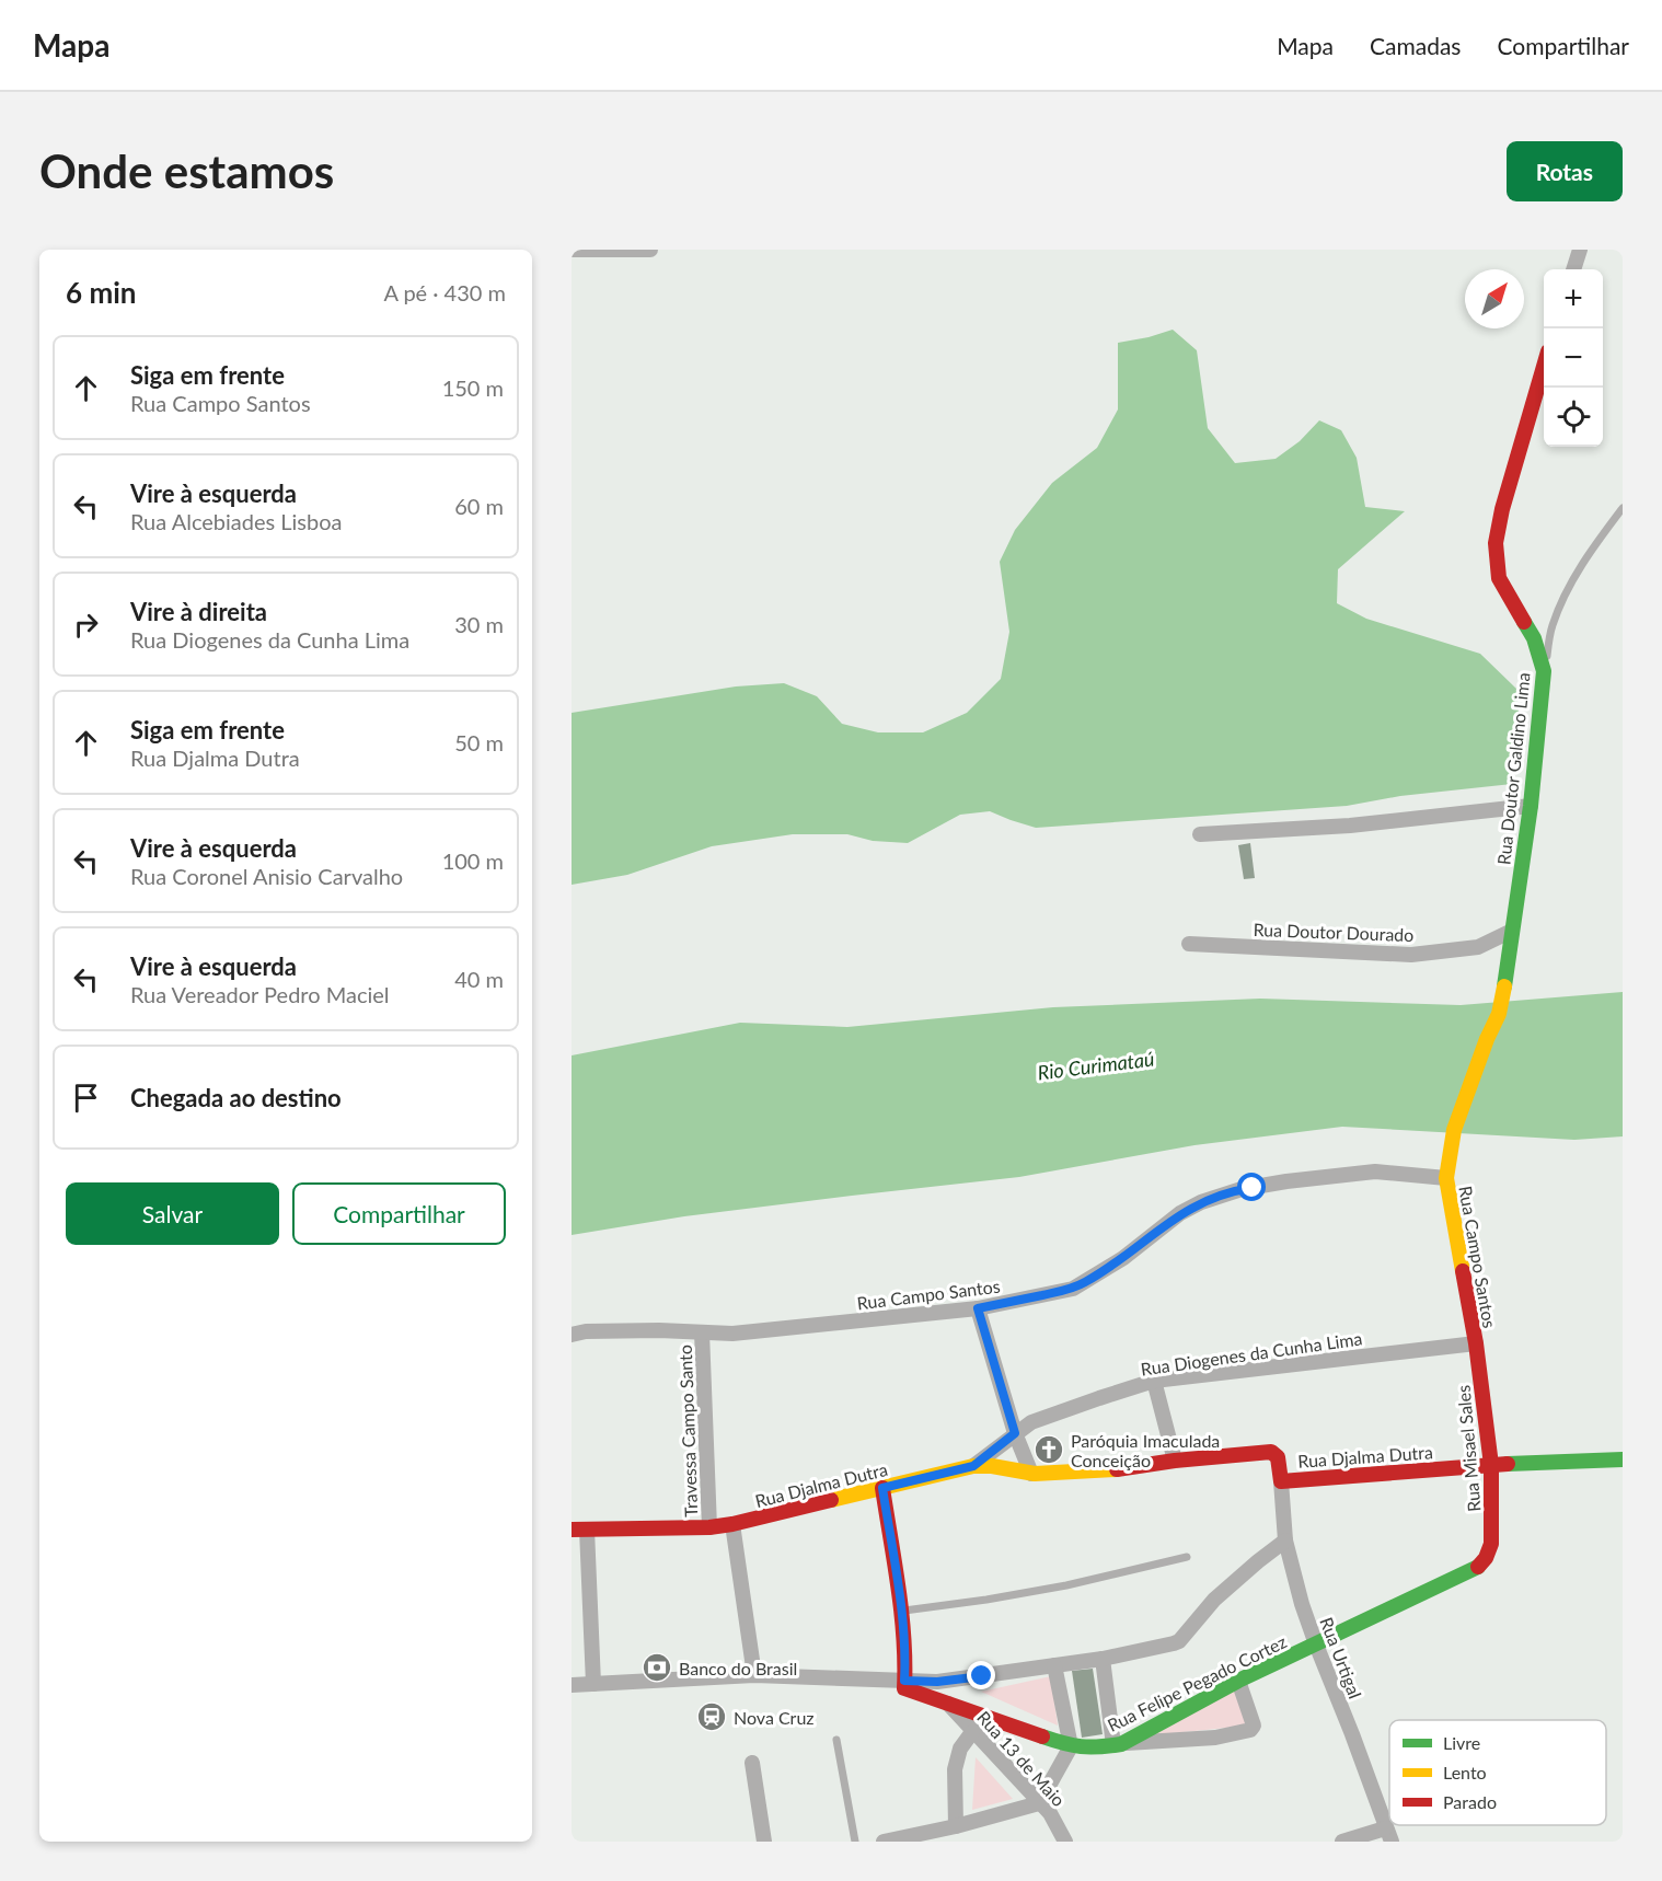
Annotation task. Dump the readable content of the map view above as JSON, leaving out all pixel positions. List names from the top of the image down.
{
  "streets": {
    "street": [
      "Rua Doutor Galdino Lima",
      "Rua Doutor Dourado",
      "Rua Campo Santos",
      "Rua Diogenes da Cunha Lima",
      "Travessa Campo Santo",
      "Rua Misael Sales",
      "Rua Djalma Dutra",
      "Rua Urtigal",
      "Rua Felipe Pegado Cortez",
      "Rua 13 de Maio"
    ]
  },
  "crossings": [
    ["Rua Doutor Galdino Lima", "Rua Doutor Dourado"],
    ["Rua Doutor Galdino Lima", "Rua Campo Santos"],
    ["Rua Campo Santos", "Rua Diogenes da Cunha Lima"],
    ["Rua Campo Santos", "Travessa Campo Santo"],
    ["Rua Campo Santos", "Rua Misael Sales"],
    ["Rua Diogenes da Cunha Lima", "Rua Misael Sales"],
    ["Rua Diogenes da Cunha Lima", "Rua Djalma Dutra"],
    ["Travessa Campo Santo", "Rua Djalma Dutra"],
    ["Rua Misael Sales", "Rua Djalma Dutra"],
    ["Rua Misael Sales", "Rua Felipe Pegado Cortez"],
    ["Rua Djalma Dutra", "Rua Urtigal"],
    ["Rua Urtigal", "Rua Felipe Pegado Cortez"],
    ["Rua Felipe Pegado Cortez", "Rua 13 de Maio"]
  ],
  "water": ["Rio Curimataú"],
  "places": {
    "church": ["Paróquia Imaculada Conceição"],
    "bank": ["Banco do Brasil"],
    "station": ["Nova Cruz"]
  },
  "legend": ["Livre", "Lento", "Parado"],
  "north": "top right",
  "page": {
    "header": "Mapa",
    "nav": ["Mapa", "Camadas", "Compartilhar"],
    "buttons": [
      "Rotas",
      ["Salvar", "Compartilhar"]
    ],
    "title": "Onde estamos",
    "heading": ["6 min", "A pé · 430 m"],
    "map_buttons": ["+", "−"],
    "list": [
      ["Siga em frente", "Rua Campo Santos", "150 m"],
      ["Vire à esquerda", "Rua Alcebiades Lisboa", "60 m"],
      ["Vire à direita", "Rua Diogenes da Cunha Lima", "30 m"],
      ["Siga em frente", "Rua Djalma Dutra", "50 m"],
      ["Vire à esquerda", "Rua Coronel Anisio Carvalho", "100 m"],
      ["Vire à esquerda", "Rua Vereador Pedro Maciel", "40 m"],
      "Chegada ao destino"
    ]
  }
}
